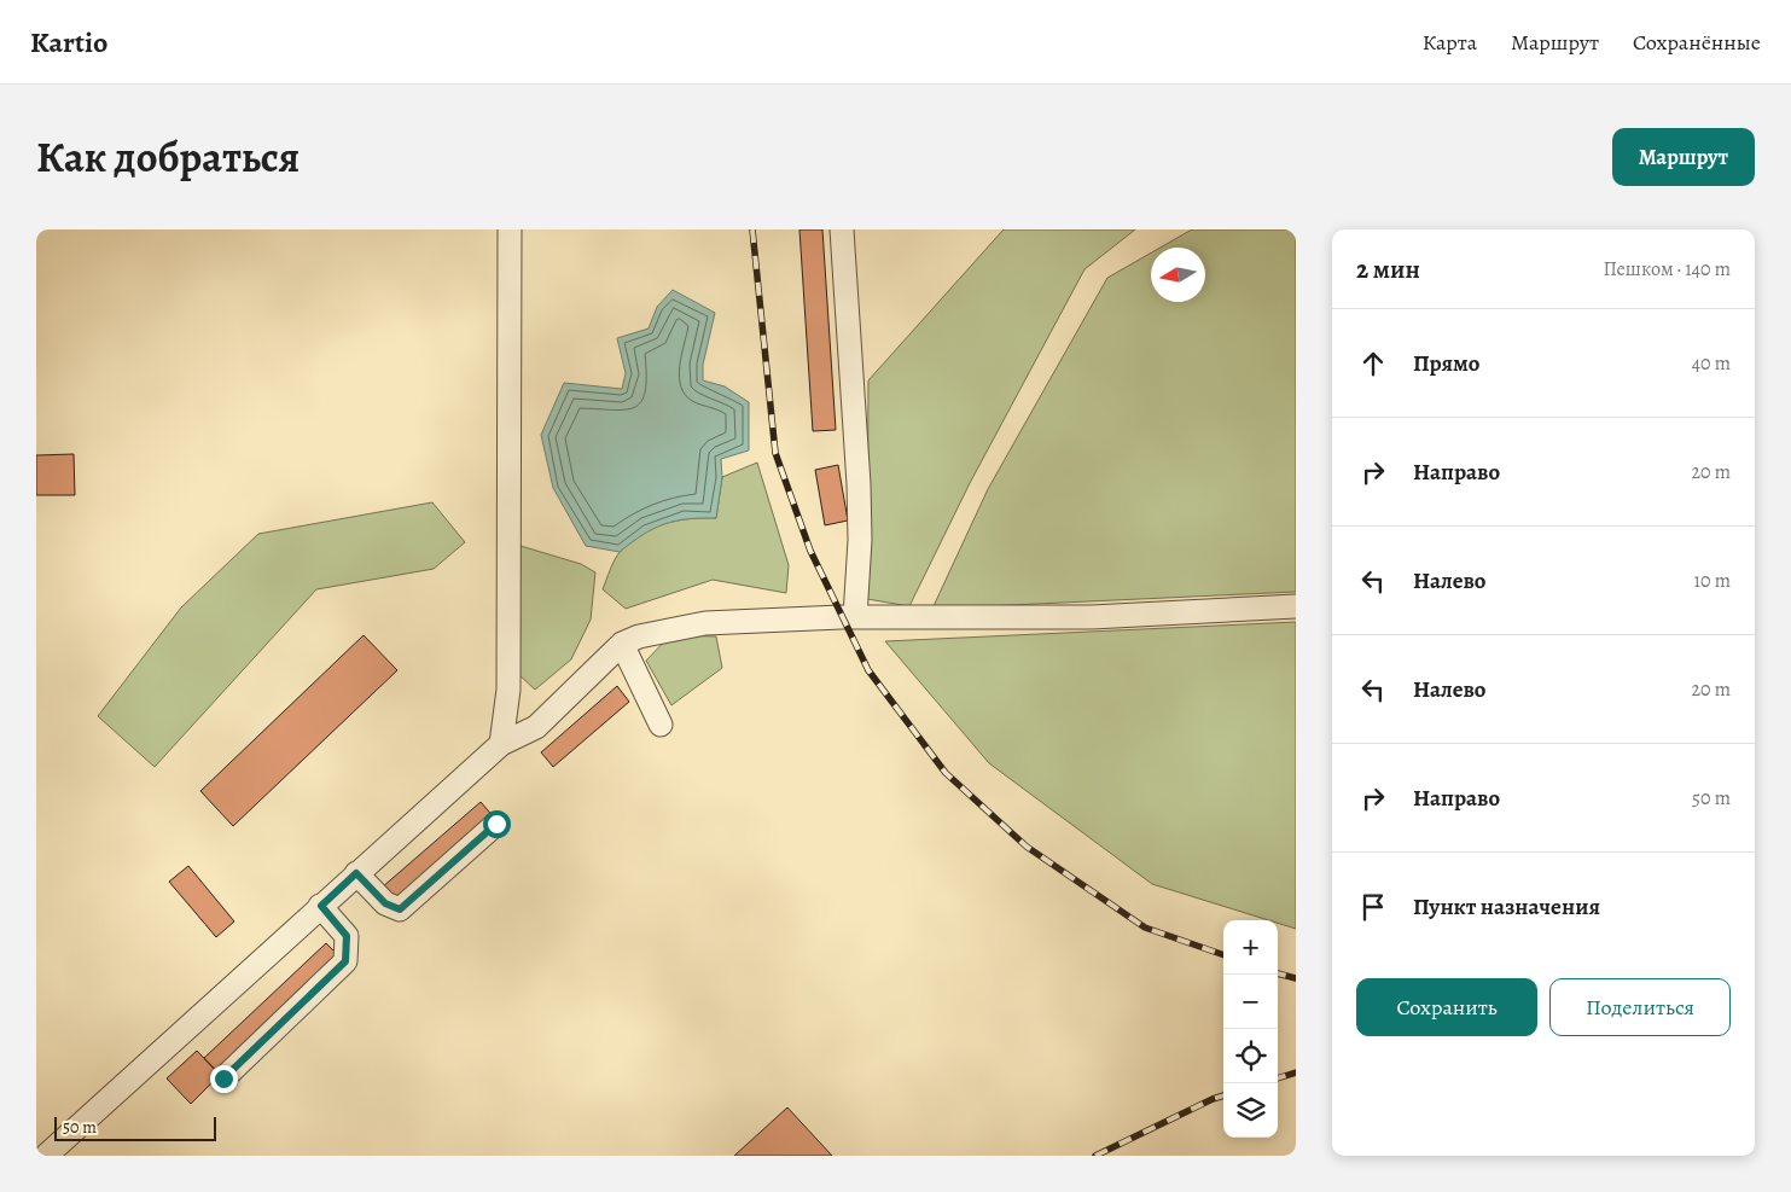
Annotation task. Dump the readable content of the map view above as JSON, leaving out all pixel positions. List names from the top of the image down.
{
  "scale_bar": "50 m",
  "north": "left",
  "page": {
    "header": "Kartio",
    "nav": ["Карта", "Маршрут", "Сохранённые"],
    "title": "Как добраться",
    "buttons": [
      "Маршрут",
      ["Сохранить", "Поделиться"]
    ],
    "heading": ["2 мин", "Пешком · 140 m"],
    "list": [
      ["Прямо", "40 m"],
      ["Направо", "20 m"],
      ["Налево", "10 m"],
      ["Налево", "20 m"],
      ["Направо", "50 m"],
      "Пункт назначения"
    ],
    "map_buttons": ["+", "−"],
    "scale": "50 m"
  }
}
